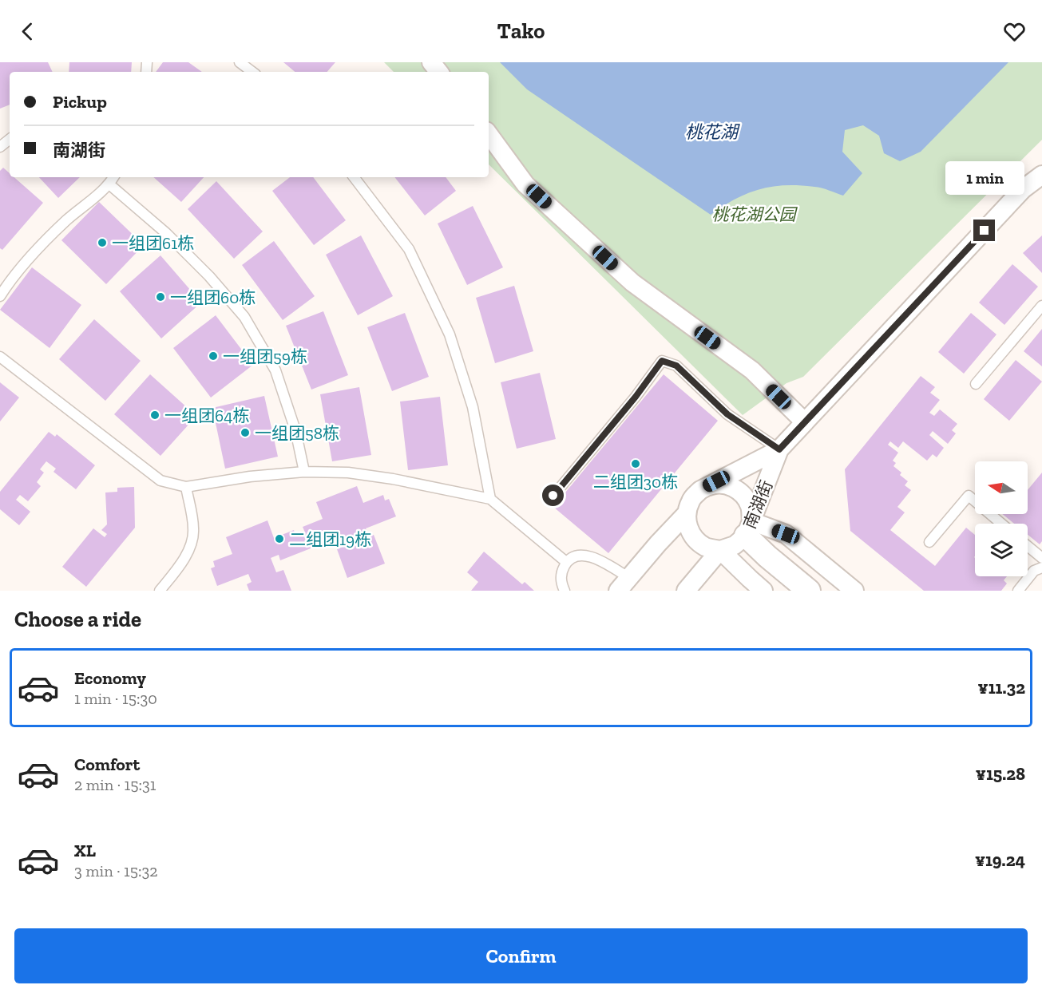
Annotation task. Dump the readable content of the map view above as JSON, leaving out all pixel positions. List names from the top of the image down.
{
  "streets": {
    "street": ["南湖街"]
  },
  "water": ["桃花湖"],
  "parks": ["桃花湖公园"],
  "places": [
    "一组团61栋",
    "一组团60栋",
    "一组团59栋",
    "一组团64栋",
    "一组团58栋",
    "二组团30栋",
    "二组团19栋"
  ],
  "north": "left",
  "page": {
    "header": "Tako",
    "banner": ["Pickup", "南湖街"],
    "bubble": "1 min",
    "heading": "Choose a ride",
    "list": [
      {
        "name": "Economy",
        "note": "1 min · 15:30",
        "value": "¥11.32"
      },
      {
        "name": "Comfort",
        "note": "2 min · 15:31",
        "value": "¥15.28"
      },
      {
        "name": "XL",
        "note": "3 min · 15:32",
        "value": "¥19.24"
      }
    ],
    "buttons": "Confirm"
  }
}
